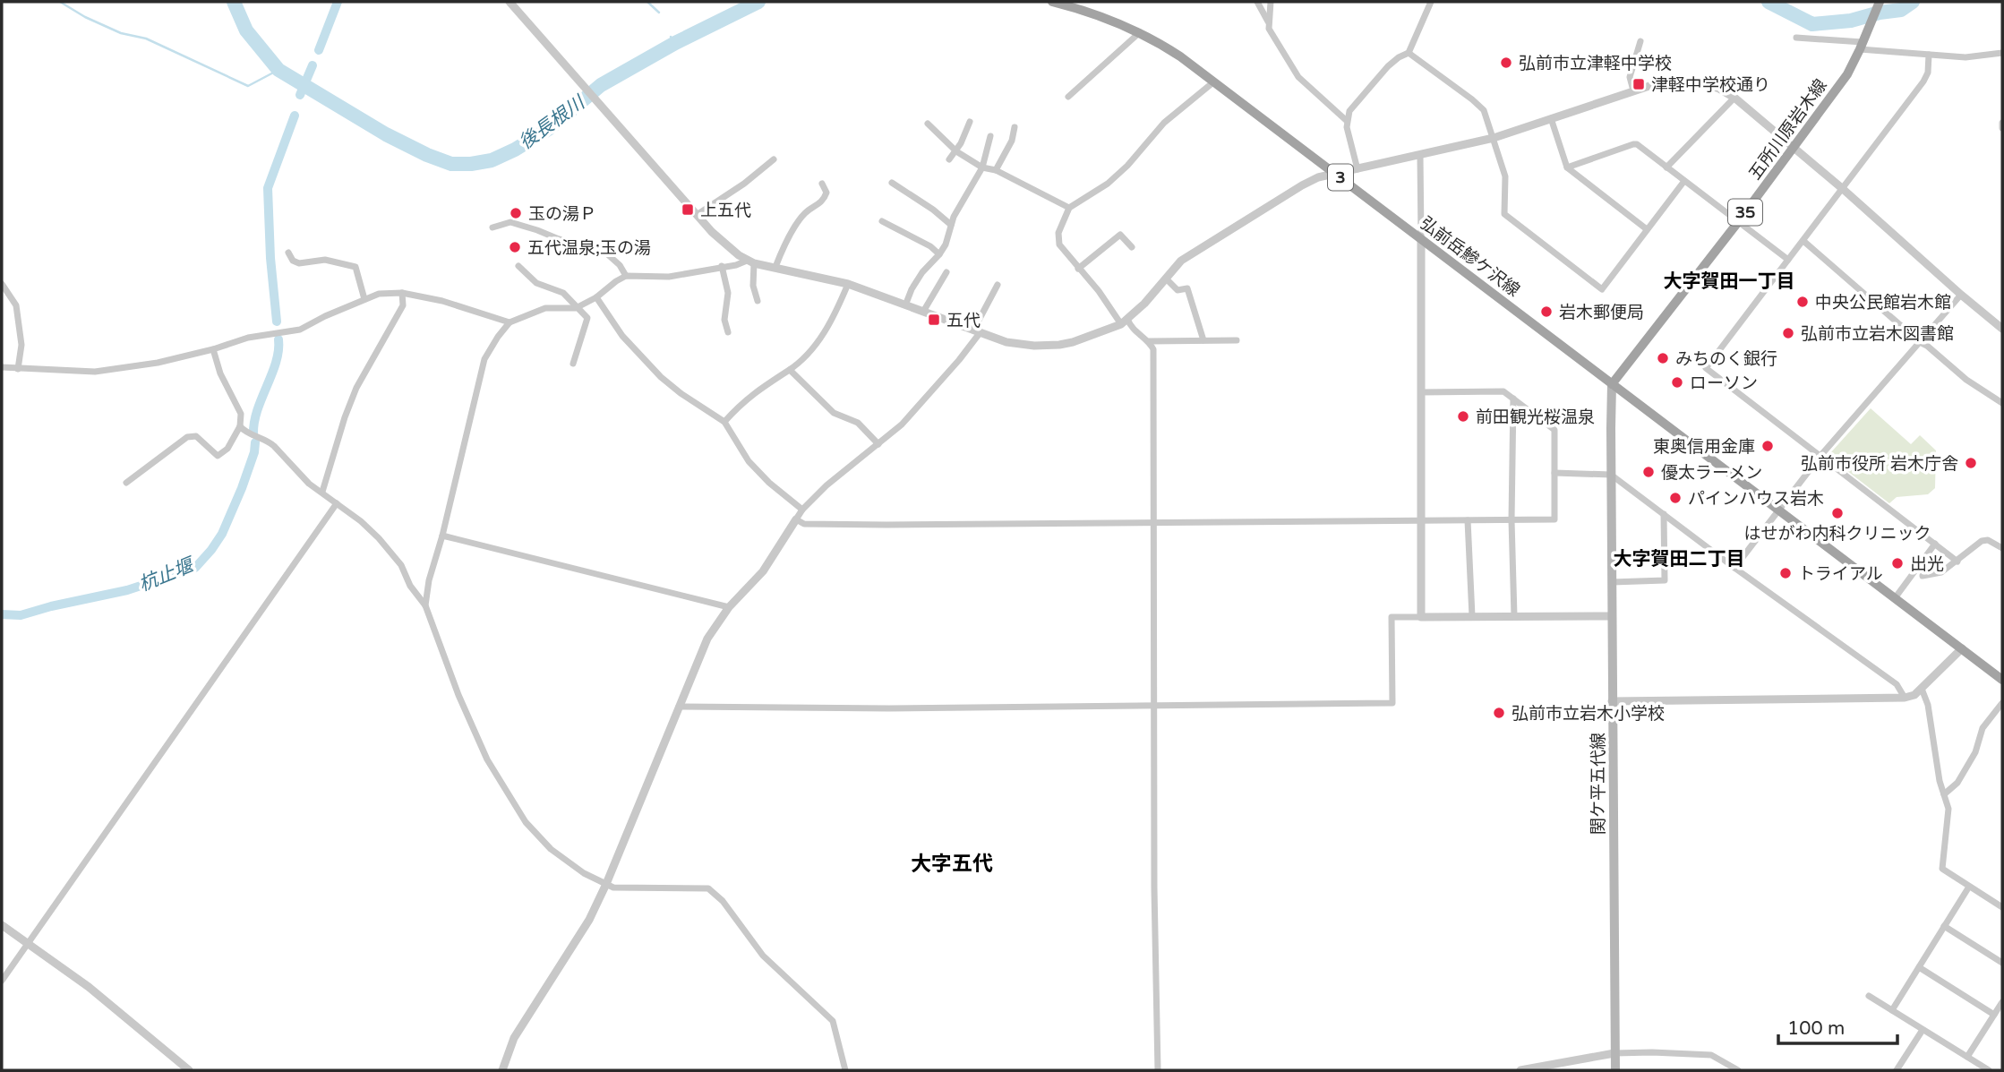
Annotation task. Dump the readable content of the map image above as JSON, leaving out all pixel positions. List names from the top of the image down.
{
  "streets": {
    "main road": [
      "五所川原岩木線",
      "3",
      "35",
      "弘前岳鰺ケ沢線",
      "関ケ平五代線"
    ]
  },
  "crossings": [
    ["五所川原岩木線", "弘前岳鰺ケ沢線"],
    ["五所川原岩木線", "関ケ平五代線"],
    ["弘前岳鰺ケ沢線", "関ケ平五代線"]
  ],
  "districts": ["大字賀田一丁目", "大字賀田二丁目", "大字五代"],
  "water": ["後長根川", "杭止堰"],
  "places": {
    "other": [
      "弘前市立津軽中学校",
      "玉の湯Ｐ",
      "五代温泉;玉の湯",
      "中央公民館岩木館",
      "岩木郵便局",
      "弘前市立岩木図書館",
      "みちのく銀行",
      "ローソン",
      "前田観光桜温泉",
      "東奥信用金庫",
      "弘前市役所 岩木庁舎",
      "優太ラーメン",
      "パインハウス岩木",
      "はせがわ内科クリニック",
      "出光",
      "トライアル",
      "弘前市立岩木小学校"
    ],
    "transit": ["津軽中学校通り", "上五代", "五代"]
  },
  "scale_bar": "100 m"
}
